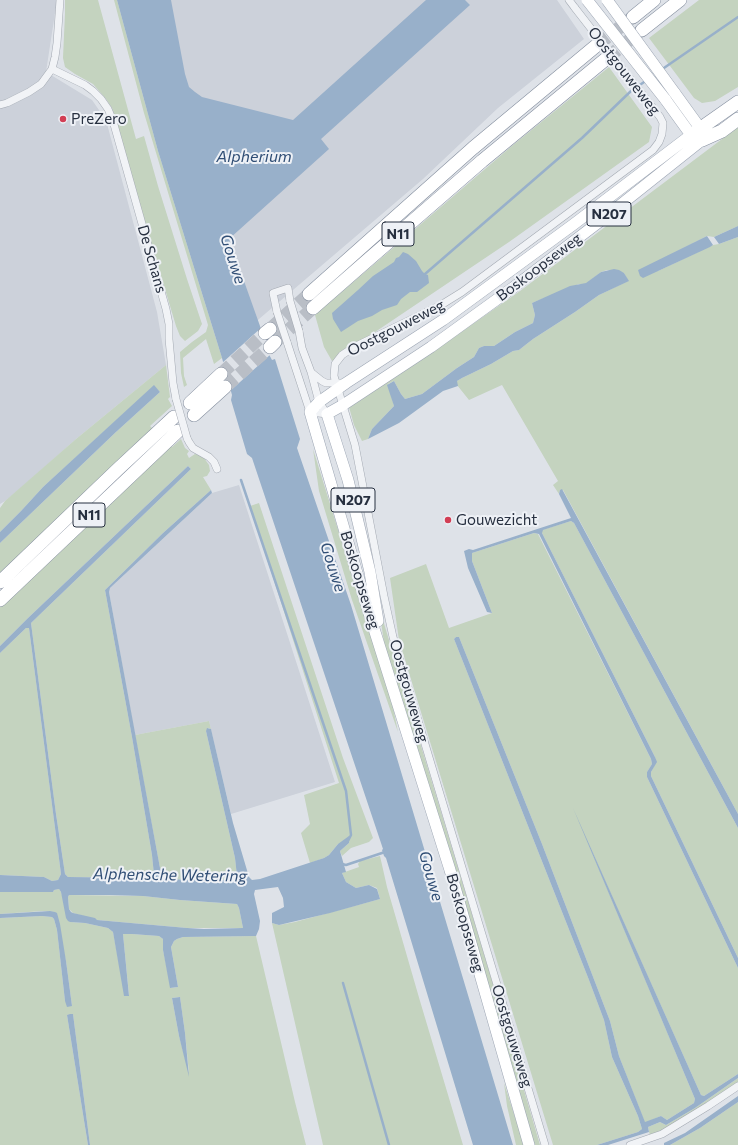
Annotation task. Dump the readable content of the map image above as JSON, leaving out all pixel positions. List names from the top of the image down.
{
  "streets": {
    "highway": ["N11"],
    "main road": ["N207", "Boskoopseweg"],
    "street": ["Oostgouweweg", "De Schans"]
  },
  "crossings": [
    ["Oostgouweweg", "Boskoopseweg"],
    ["N11", "De Schans"]
  ],
  "water": ["Alpherium", "Gouwe", "Alphensche Wetering"],
  "places": ["PreZero", "Gouwezicht"]
}
